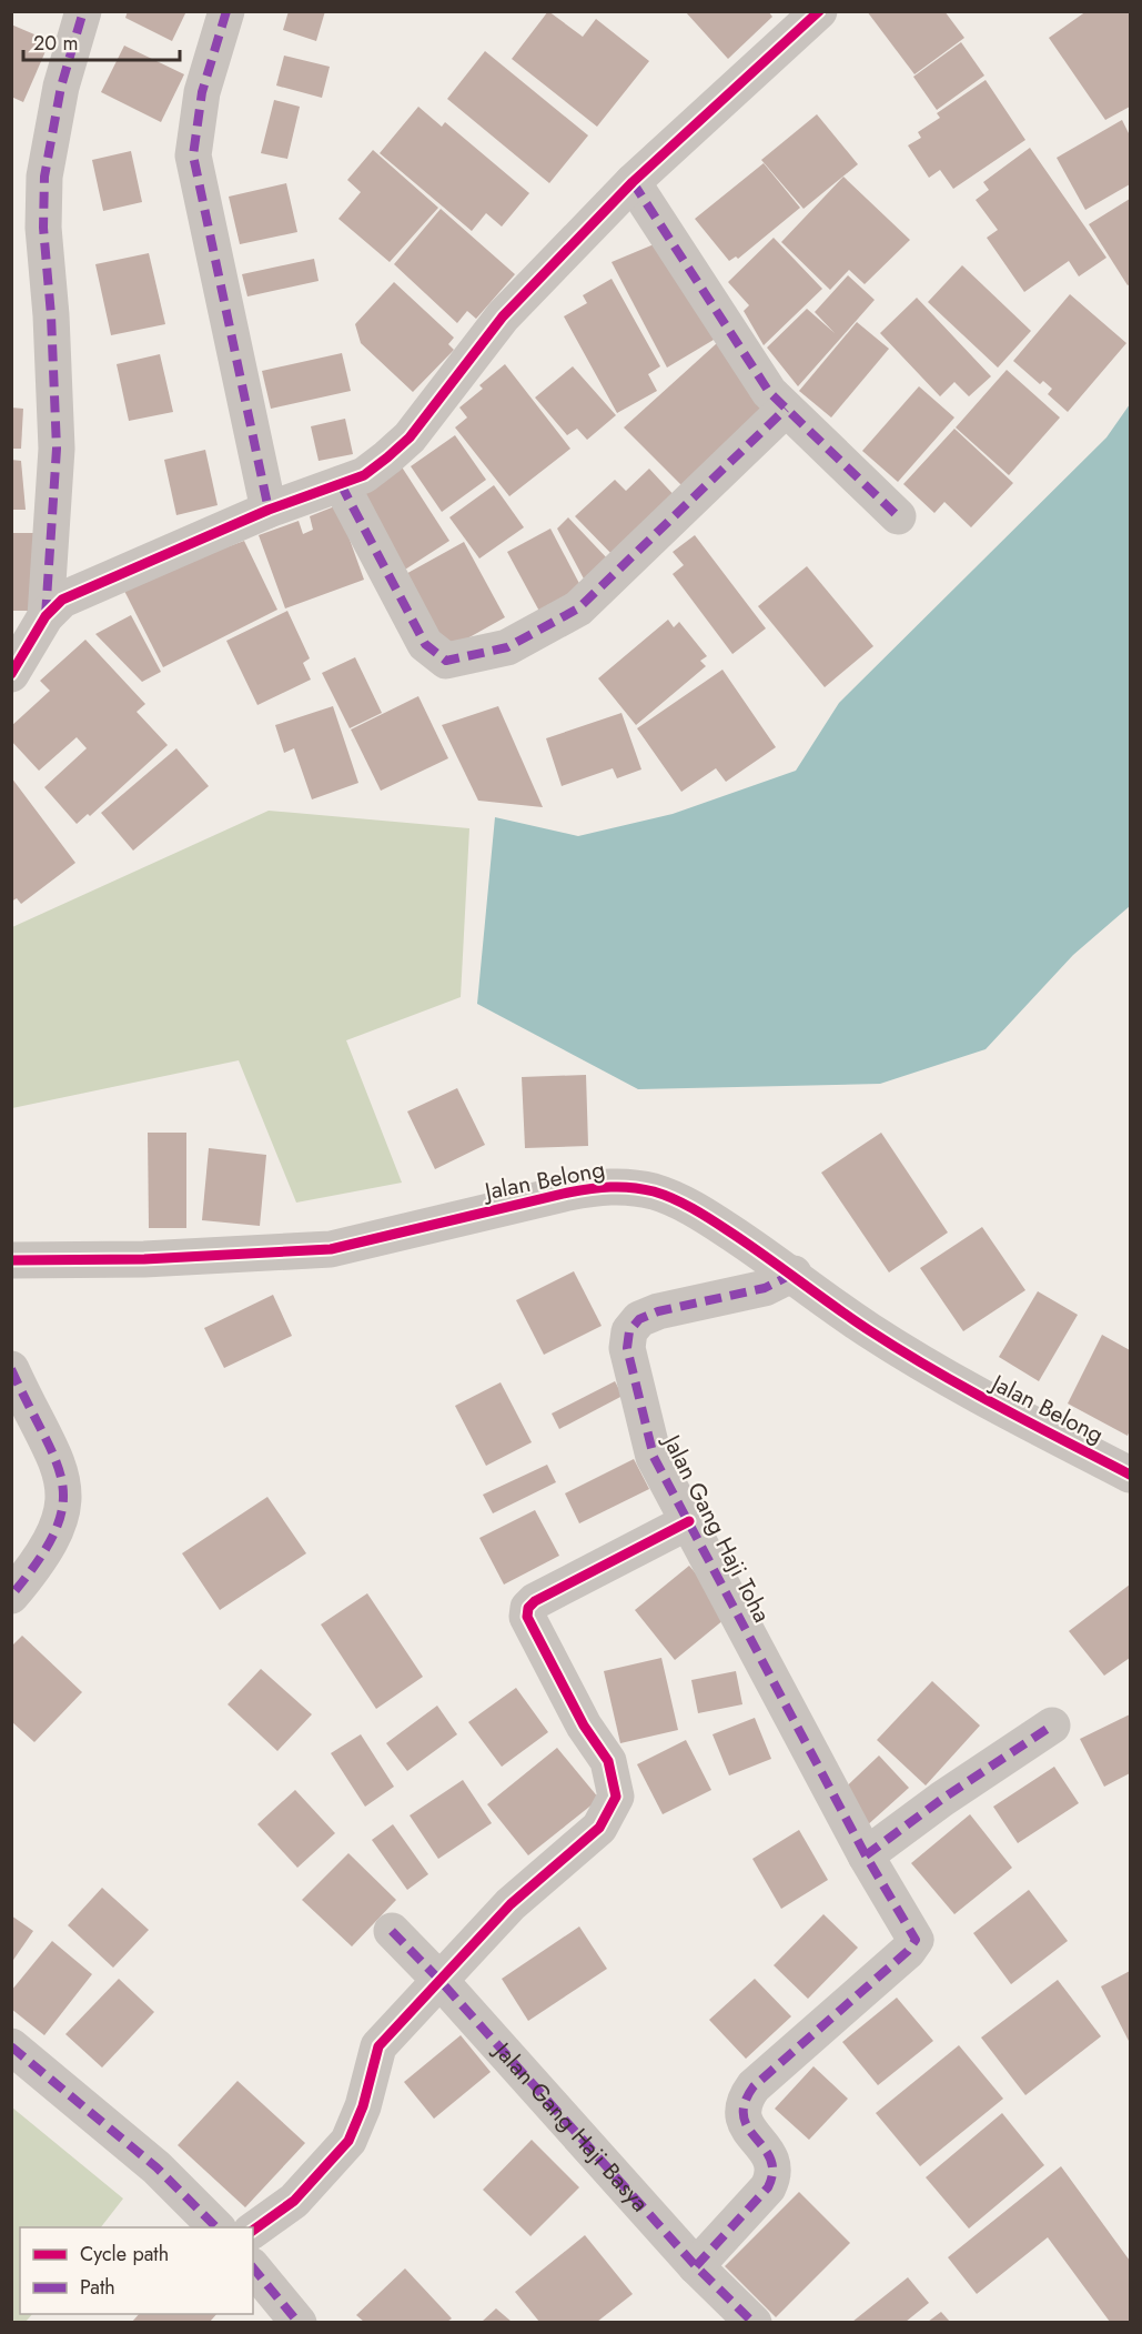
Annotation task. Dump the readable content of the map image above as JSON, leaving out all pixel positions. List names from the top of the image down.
{
  "streets": {
    "street": ["Jalan Belong", "Jalan Gang Haji Toha", "Jalan Gang Haji Basya"]
  },
  "crossings": [
    ["Jalan Belong", "Jalan Gang Haji Toha"],
    ["Jalan Gang Haji Toha", "Jalan Gang Haji Basya"]
  ],
  "legend": ["Cycle path", "Path"],
  "scale_bar": "20 m"
}
